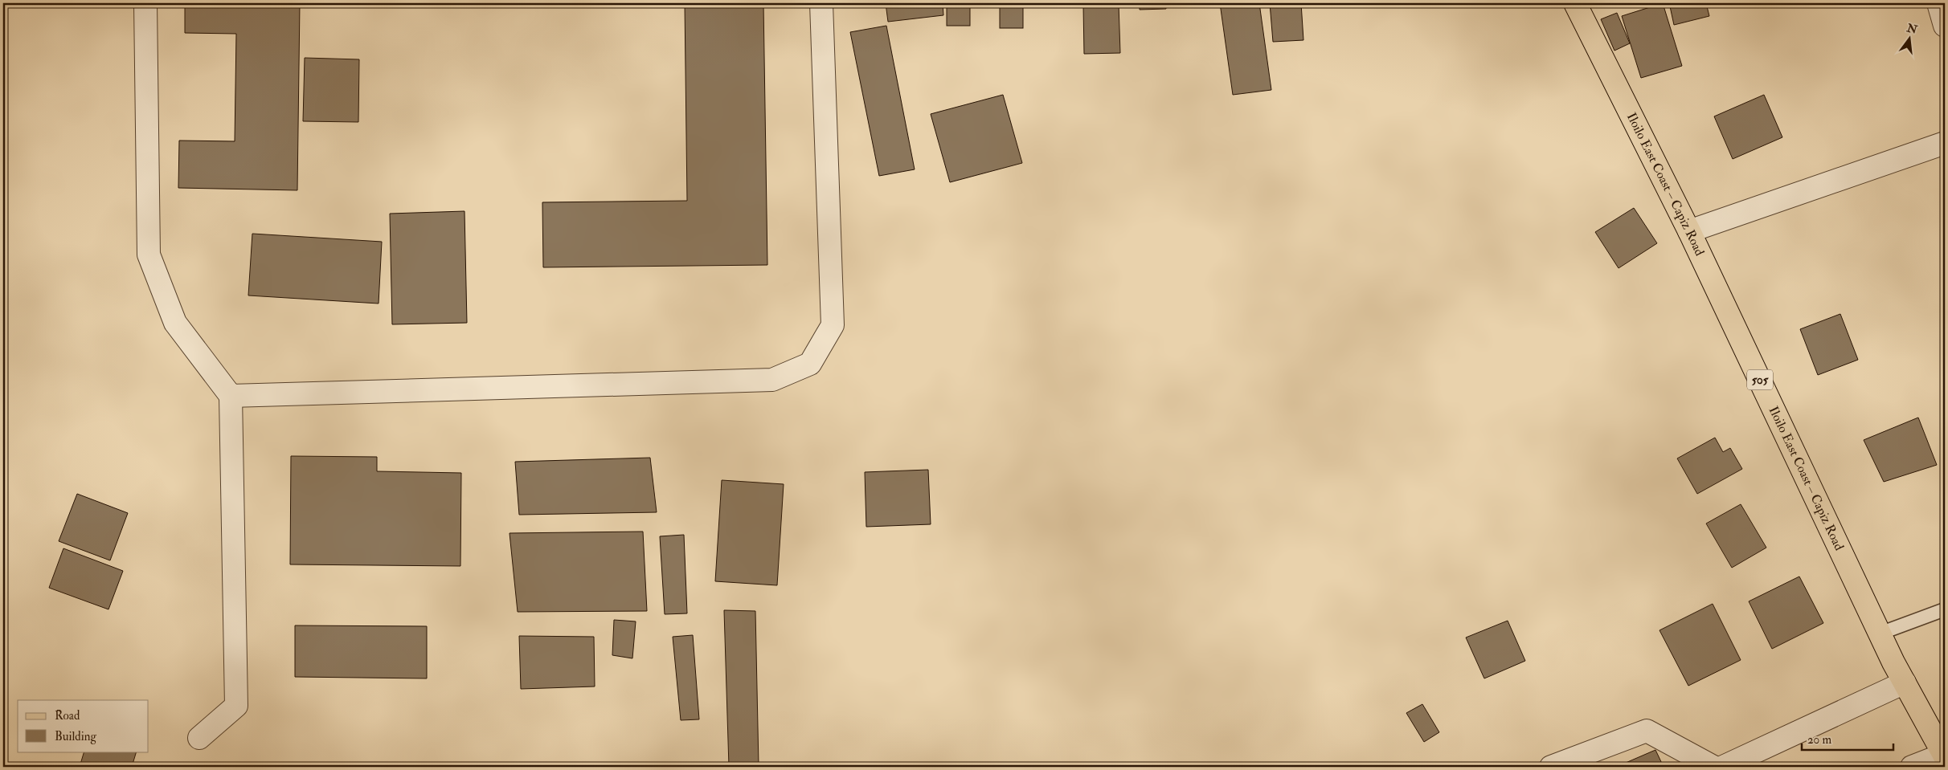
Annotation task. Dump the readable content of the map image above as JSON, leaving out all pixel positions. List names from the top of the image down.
{
  "streets": {
    "main road": ["Iloilo East Coast – Capiz Road", "505"]
  },
  "legend": ["Road", "Building"],
  "scale_bar": "20 m",
  "north": "top"
}
